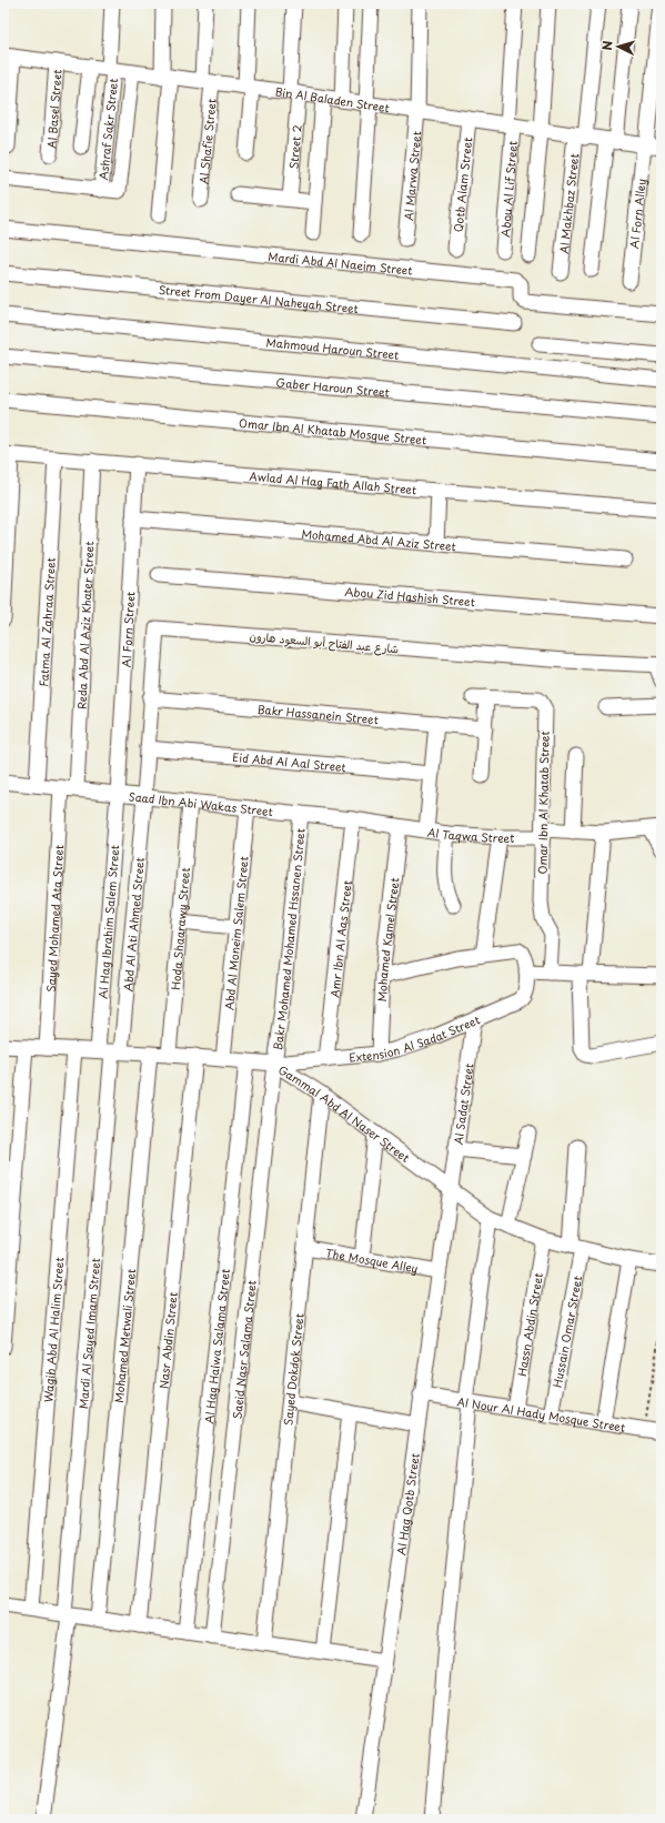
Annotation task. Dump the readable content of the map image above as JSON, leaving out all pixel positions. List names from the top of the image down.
{
  "streets": {
    "street": [
      "Bin Al Baladen Street",
      "Al Basel Street",
      "Ashraf Sakr Street",
      "Al Shafie Street",
      "Street 2",
      "Al Marwa Street",
      "Qotb Alam Street",
      "Abou Al Lif Street",
      "Al Makhbaz Street",
      "Al Forn Alley",
      "Mardi Abd Al Naeim Street",
      "Street From Dayer Al Naheyah Street",
      "Mahmoud Haroun Street",
      "Gaber Haroun Street",
      "Omar Ibn Al Khatab Mosque Street",
      "Awlad Al Hag Fath Allah Street",
      "Mohamed Abd Al Aziz Street",
      "Abou Zid Hashish Street",
      "Fatma Al Zahraa Street",
      "Reda Abd Al Aziz Khater Street",
      "Al Forn Street",
      "شارع عبد الفتاح أبو السعود هارون",
      "Bakr Hassanein Street",
      "Eid Abd Al Aal Street",
      "Saad Ibn Abi Wakas Street",
      "Omar Ibn Al Khatab Street",
      "Al Taqwa Street",
      "Sayed Mohamed Ata Street",
      "Al Hag Ibrahim Salem Street",
      "Abd Al Ati Ahmed Street",
      "Hoda Shaarawy Street",
      "Abd Al Moneim Salem Street",
      "Bakr Mohamed Mohamed Hssanen Street",
      "Amr Ibn Al Aas Street",
      "Mohamed Kamel Street",
      "Extension Al Sadat Street",
      "Al Sadat Street",
      "Gammal Abd Al Naser Street",
      "The Mosque Alley",
      "Hassn Abdin Street",
      "Wagih Abd Al Halim Street",
      "Mardi Al Sayed Imam Street",
      "Hussain Omar Street",
      "Mohamed Metwali Street",
      "Nasr Abdin Street",
      "Al Hag Halwa Salama Street",
      "Saeid Nasr Salama Street",
      "Sayed Dokdok Street",
      "Al Nour Al Hady Mosque Street",
      "Al Hag Qotb Street"
    ]
  },
  "crossings": [
    ["Bin Al Baladen Street", "Al Basel Street"],
    ["Bin Al Baladen Street", "Ashraf Sakr Street"],
    ["Bin Al Baladen Street", "Al Shafie Street"],
    ["Bin Al Baladen Street", "Street 2"],
    ["Bin Al Baladen Street", "Al Marwa Street"],
    ["Bin Al Baladen Street", "Qotb Alam Street"],
    ["Bin Al Baladen Street", "Abou Al Lif Street"],
    ["Bin Al Baladen Street", "Al Makhbaz Street"],
    ["Bin Al Baladen Street", "Al Forn Alley"],
    ["Awlad Al Hag Fath Allah Street", "Fatma Al Zahraa Street"],
    ["Awlad Al Hag Fath Allah Street", "Reda Abd Al Aziz Khater Street"],
    ["Awlad Al Hag Fath Allah Street", "Al Forn Street"],
    ["Mohamed Abd Al Aziz Street", "Al Forn Street"],
    ["Fatma Al Zahraa Street", "Saad Ibn Abi Wakas Street"],
    ["Reda Abd Al Aziz Khater Street", "Saad Ibn Abi Wakas Street"],
    ["Al Forn Street", "Saad Ibn Abi Wakas Street"],
    ["Al Forn Street", "Al Hag Ibrahim Salem Street"],
    ["شارع عبد الفتاح أبو السعود هارون", "Bakr Hassanein Street"],
    ["شارع عبد الفتاح أبو السعود هارون", "Eid Abd Al Aal Street"],
    ["شارع عبد الفتاح أبو السعود هارون", "Saad Ibn Abi Wakas Street"],
    ["شارع عبد الفتاح أبو السعود هارون", "Abd Al Ati Ahmed Street"],
    ["Bakr Hassanein Street", "Omar Ibn Al Khatab Street"],
    ["Saad Ibn Abi Wakas Street", "Al Taqwa Street"],
    ["Saad Ibn Abi Wakas Street", "Sayed Mohamed Ata Street"],
    ["Saad Ibn Abi Wakas Street", "Al Hag Ibrahim Salem Street"],
    ["Saad Ibn Abi Wakas Street", "Abd Al Ati Ahmed Street"],
    ["Saad Ibn Abi Wakas Street", "Hoda Shaarawy Street"],
    ["Saad Ibn Abi Wakas Street", "Abd Al Moneim Salem Street"],
    ["Saad Ibn Abi Wakas Street", "Bakr Mohamed Mohamed Hssanen Street"],
    ["Saad Ibn Abi Wakas Street", "Amr Ibn Al Aas Street"],
    ["Saad Ibn Abi Wakas Street", "Mohamed Kamel Street"],
    ["Omar Ibn Al Khatab Street", "Al Taqwa Street"],
    ["Al Taqwa Street", "Mohamed Kamel Street"],
    ["Sayed Mohamed Ata Street", "Gammal Abd Al Naser Street"],
    ["Al Hag Ibrahim Salem Street", "Gammal Abd Al Naser Street"],
    ["Abd Al Ati Ahmed Street", "Gammal Abd Al Naser Street"],
    ["Abd Al Ati Ahmed Street", "Mardi Al Sayed Imam Street"],
    ["Hoda Shaarawy Street", "Gammal Abd Al Naser Street"],
    ["Abd Al Moneim Salem Street", "Gammal Abd Al Naser Street"],
    ["Bakr Mohamed Mohamed Hssanen Street", "Extension Al Sadat Street"],
    ["Bakr Mohamed Mohamed Hssanen Street", "Gammal Abd Al Naser Street"],
    ["Bakr Mohamed Mohamed Hssanen Street", "Saeid Nasr Salama Street"],
    ["Amr Ibn Al Aas Street", "Extension Al Sadat Street"],
    ["Mohamed Kamel Street", "Extension Al Sadat Street"],
    ["Extension Al Sadat Street", "Al Sadat Street"],
    ["Extension Al Sadat Street", "Gammal Abd Al Naser Street"],
    ["Extension Al Sadat Street", "Saeid Nasr Salama Street"],
    ["Al Sadat Street", "Gammal Abd Al Naser Street"],
    ["Al Sadat Street", "Al Hag Qotb Street"],
    ["Gammal Abd Al Naser Street", "Hassn Abdin Street"],
    ["Gammal Abd Al Naser Street", "Wagih Abd Al Halim Street"],
    ["Gammal Abd Al Naser Street", "Mardi Al Sayed Imam Street"],
    ["Gammal Abd Al Naser Street", "Hussain Omar Street"],
    ["Gammal Abd Al Naser Street", "Mohamed Metwali Street"],
    ["Gammal Abd Al Naser Street", "Nasr Abdin Street"],
    ["Gammal Abd Al Naser Street", "Al Hag Halwa Salama Street"],
    ["Gammal Abd Al Naser Street", "Saeid Nasr Salama Street"],
    ["Gammal Abd Al Naser Street", "Sayed Dokdok Street"],
    ["Gammal Abd Al Naser Street", "Al Hag Qotb Street"],
    ["The Mosque Alley", "Sayed Dokdok Street"],
    ["The Mosque Alley", "Al Hag Qotb Street"],
    ["Hassn Abdin Street", "Al Nour Al Hady Mosque Street"],
    ["Hussain Omar Street", "Al Nour Al Hady Mosque Street"],
    ["Al Nour Al Hady Mosque Street", "Al Hag Qotb Street"]
  ],
  "north": "left"
}
